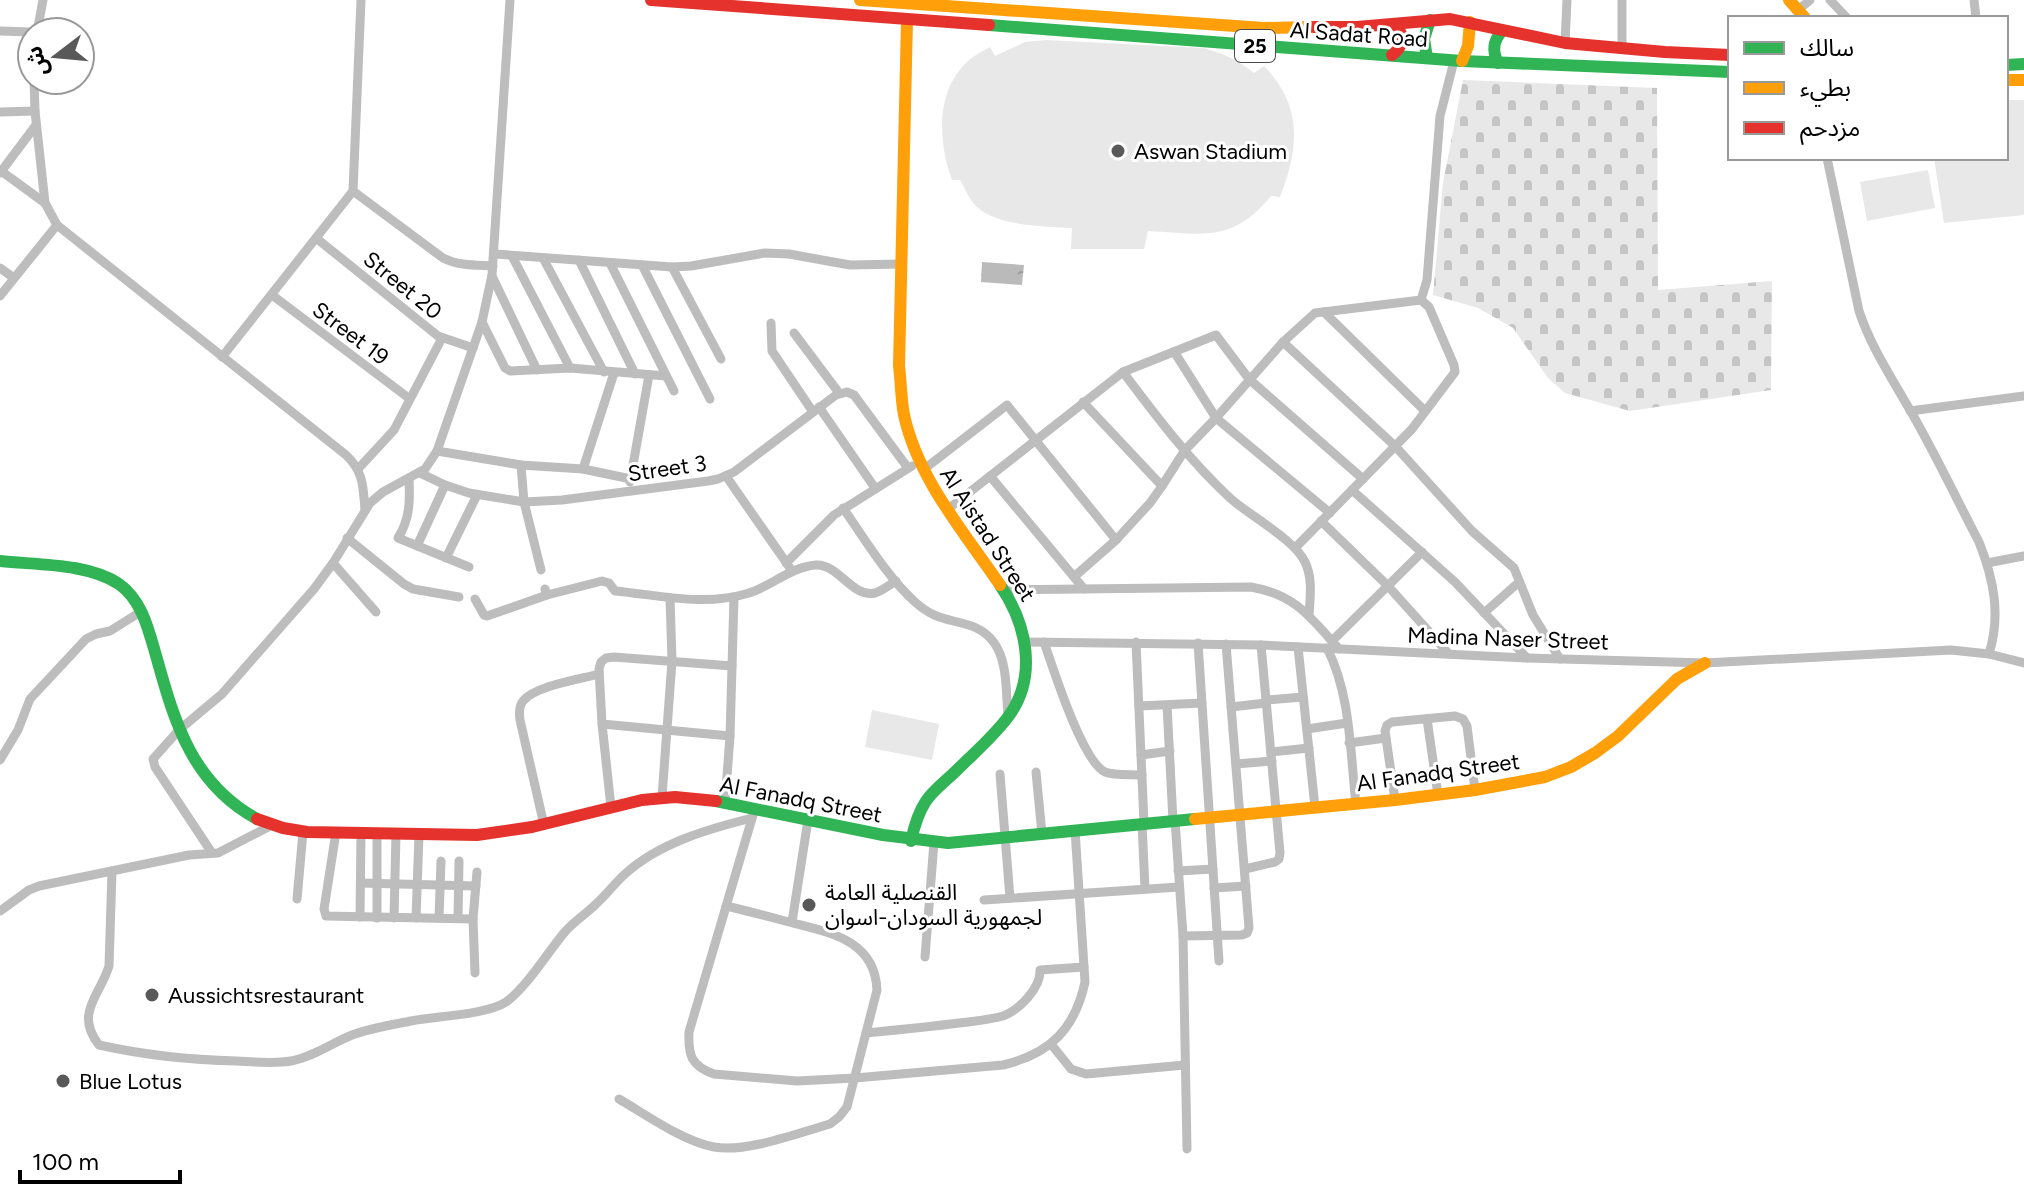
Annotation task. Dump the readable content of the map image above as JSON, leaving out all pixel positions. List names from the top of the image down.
{
  "streets": {
    "street": [
      "Al Sadat Road",
      "25",
      "Street 20",
      "Street 19",
      "Street 3",
      "Al Aistad Street",
      "Madina Naser Street",
      "Al Fanadq Street"
    ]
  },
  "crossings": [
    ["Al Sadat Road", "Al Aistad Street"],
    ["Al Aistad Street", "Madina Naser Street"],
    ["Al Aistad Street", "Al Fanadq Street"],
    ["Madina Naser Street", "Al Fanadq Street"]
  ],
  "places": [
    "Aswan Stadium",
    "القنصلية العامة لجمهورية السودان-اسوان",
    "Aussichtsrestaurant",
    "Blue Lotus"
  ],
  "legend": ["سالك", "بطيء", "مزدحم"],
  "scale_bar": "100 m",
  "north": "left"
}
